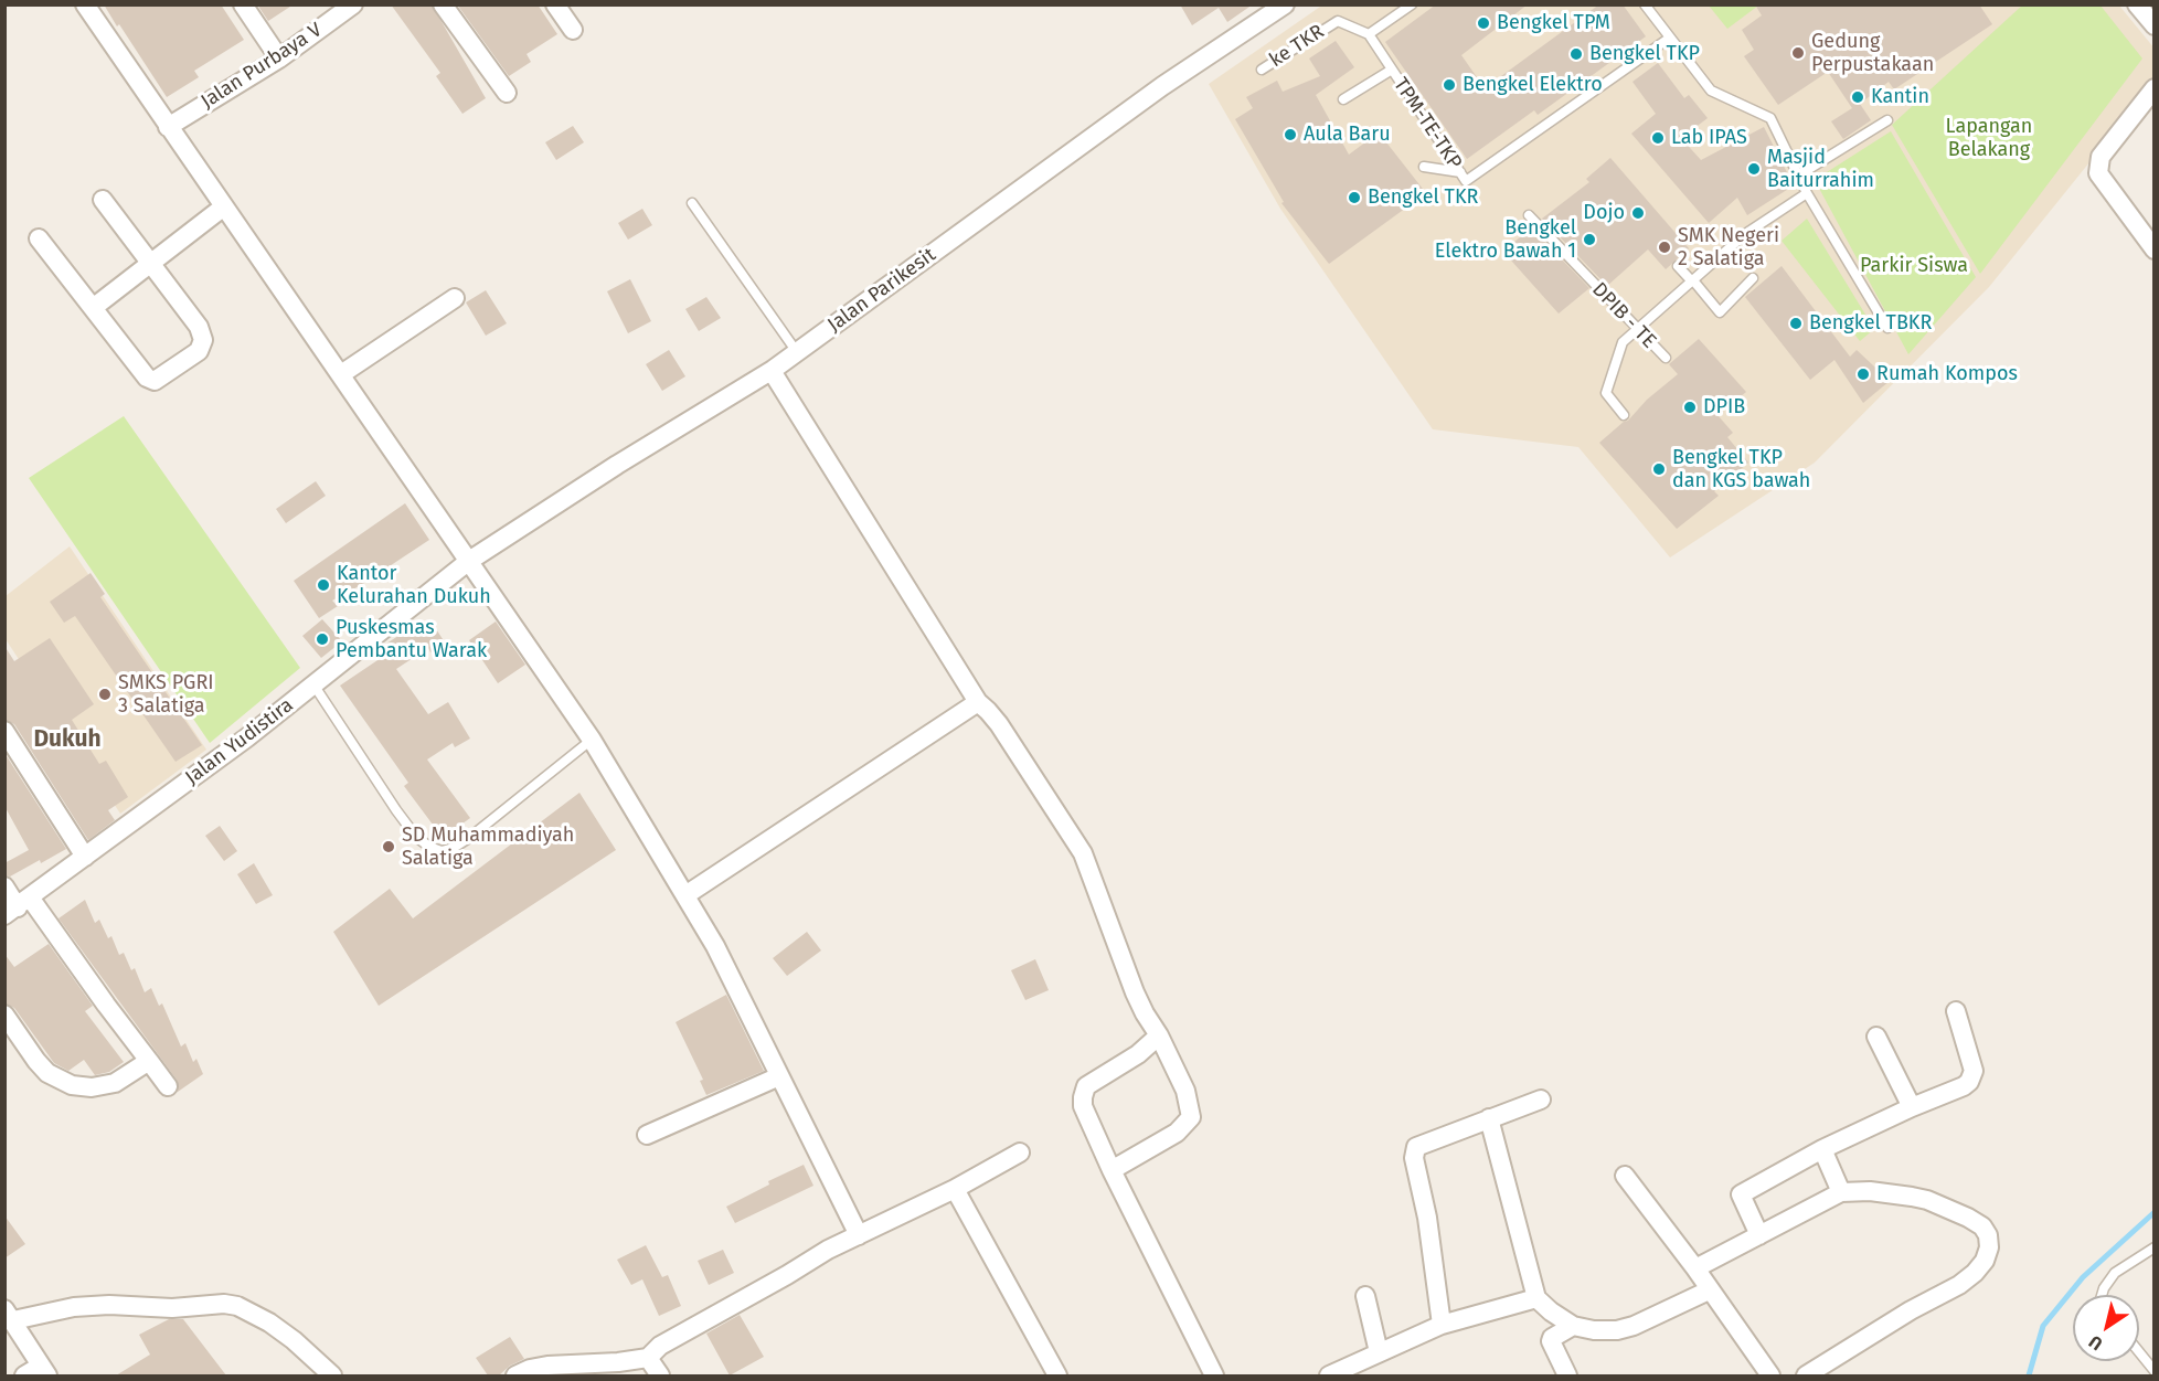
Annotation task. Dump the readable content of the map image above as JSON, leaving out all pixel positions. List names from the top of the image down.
{
  "streets": {
    "street": ["Jalan Purbaya V", "Jalan Parikesit", "Jalan Yudistira"],
    "lane": ["ke TKR", "TPM-TE-TKP", "DPIB - TE"]
  },
  "crossings": [
    ["ke TKR", "TPM-TE-TKP"],
    ["Jalan Parikesit", "Jalan Yudistira"]
  ],
  "districts": ["Dukuh"],
  "parks": ["Lapangan Belakang", "Parkir Siswa"],
  "places": [
    "Bengkel TPM",
    "Gedung Perpustakaan",
    "Bengkel TKP",
    "Bengkel Elektro",
    "Kantin",
    "Aula Baru",
    "Lab IPAS",
    "Masjid Baiturrahim",
    "Bengkel TKR",
    "Dojo",
    "Bengkel Elektro Bawah 1",
    "SMK Negeri 2 Salatiga",
    "Bengkel TBKR",
    "Rumah Kompos",
    "DPIB",
    "Bengkel TKP dan KGS bawah",
    "Kantor Kelurahan Dukuh",
    "Puskesmas Pembantu Warak",
    "SMKS PGRI 3 Salatiga",
    "SD Muhammadiyah Salatiga"
  ],
  "north": "bottom left"
}
